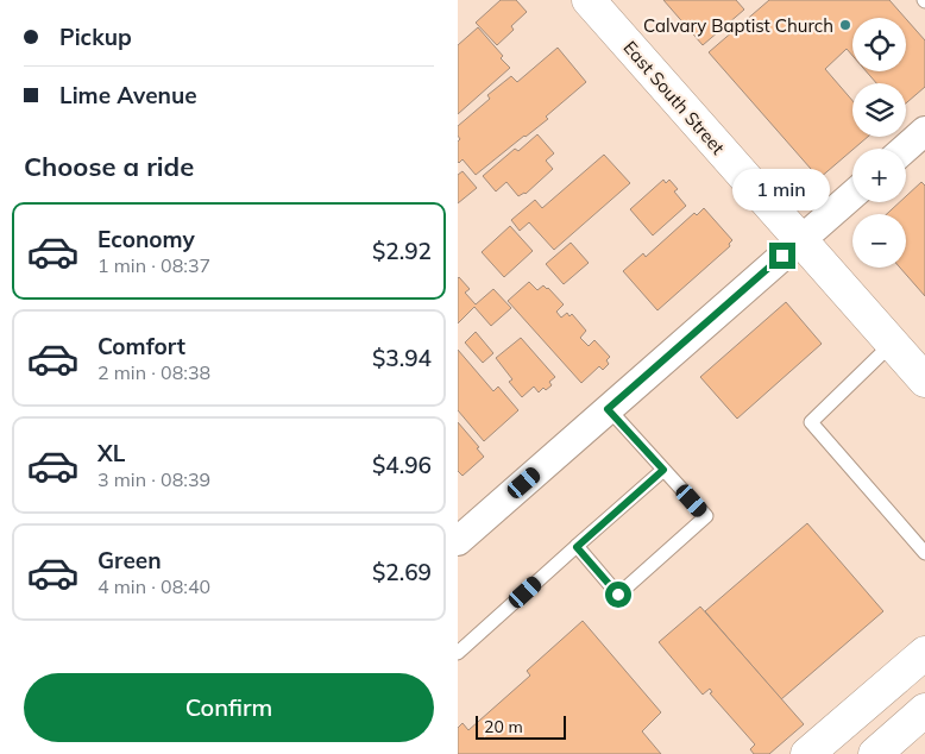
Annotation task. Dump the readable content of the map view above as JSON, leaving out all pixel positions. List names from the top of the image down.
{
  "streets": {
    "main road": ["East South Street"]
  },
  "places": ["Calvary Baptist Church"],
  "scale_bar": "20 m",
  "page": {
    "banner": ["Pickup", "Lime Avenue"],
    "map_buttons": ["+", "−"],
    "heading": "Choose a ride",
    "bubble": "1 min",
    "list": [
      {
        "name": "Economy",
        "note": "1 min · 08:37",
        "value": "$2.92"
      },
      {
        "name": "Comfort",
        "note": "2 min · 08:38",
        "value": "$3.94"
      },
      {
        "name": "XL",
        "note": "3 min · 08:39",
        "value": "$4.96"
      },
      {
        "name": "Green",
        "note": "4 min · 08:40",
        "value": "$2.69"
      }
    ],
    "buttons": "Confirm",
    "scale": "20 m"
  }
}
